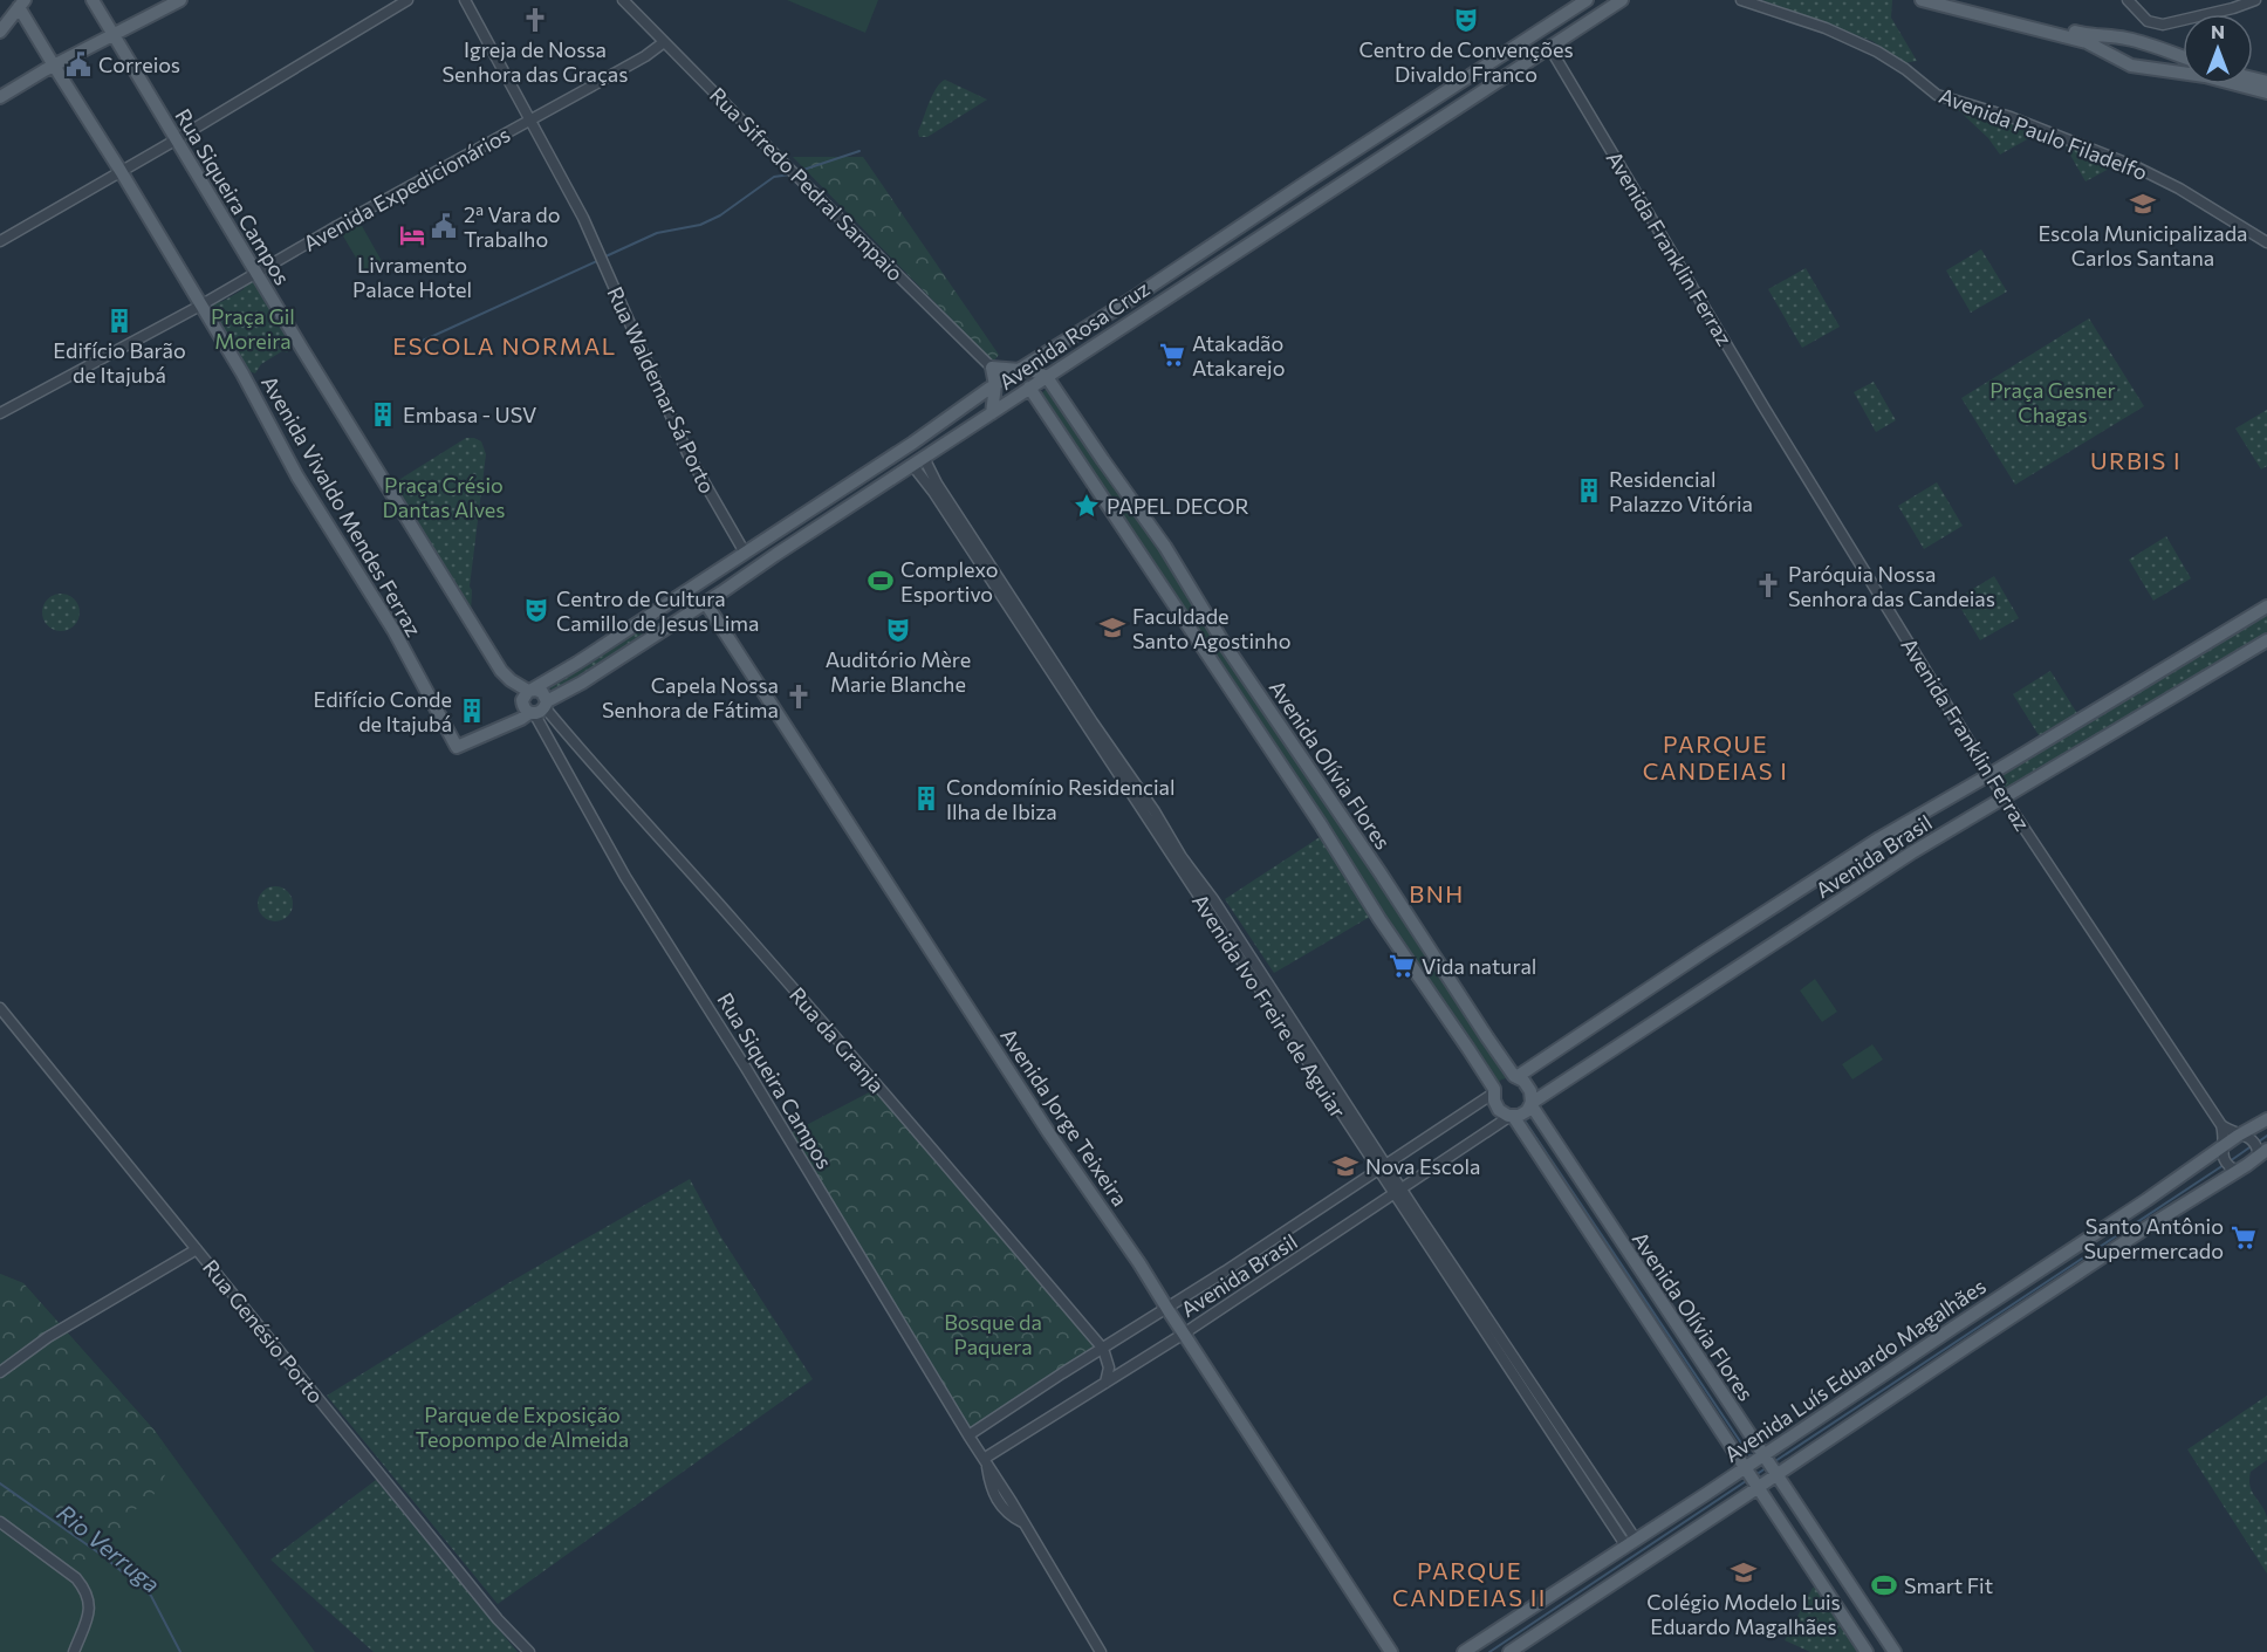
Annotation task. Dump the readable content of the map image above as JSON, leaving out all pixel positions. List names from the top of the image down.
{
  "streets": {
    "main road": [
      "Rua Siqueira Campos",
      "Avenida Rosa Cruz",
      "Avenida Vivaldo Mendes Ferraz",
      "Avenida Olívia Flores",
      "Avenida Brasil",
      "Avenida Jorge Teixeira",
      "Avenida Luís Eduardo Magalhães"
    ],
    "street": [
      "Avenida Paulo Filadelfo",
      "Rua Sifredo Pedral Sampaio",
      "Avenida Expedicionários",
      "Avenida Franklin Ferraz",
      "Rua Waldemar Sá Porto",
      "Avenida Ivo Freire de Aguiar",
      "Rua da Granja",
      "Rua Genésio Porto"
    ]
  },
  "crossings": [
    ["Rua Sifredo Pedral Sampaio", "Avenida Expedicionários"],
    ["Avenida Expedicionários", "Rua Siqueira Campos"],
    ["Avenida Expedicionários", "Rua Waldemar Sá Porto"],
    ["Avenida Expedicionários", "Avenida Vivaldo Mendes Ferraz"],
    ["Rua Siqueira Campos", "Avenida Rosa Cruz"],
    ["Rua Siqueira Campos", "Avenida Brasil"],
    ["Rua Siqueira Campos", "Rua da Granja"],
    ["Avenida Franklin Ferraz", "Avenida Rosa Cruz"],
    ["Avenida Franklin Ferraz", "Avenida Brasil"],
    ["Avenida Rosa Cruz", "Rua Waldemar Sá Porto"],
    ["Avenida Rosa Cruz", "Avenida Vivaldo Mendes Ferraz"],
    ["Avenida Rosa Cruz", "Avenida Olívia Flores"],
    ["Avenida Rosa Cruz", "Avenida Ivo Freire de Aguiar"],
    ["Avenida Rosa Cruz", "Rua da Granja"],
    ["Avenida Rosa Cruz", "Avenida Jorge Teixeira"],
    ["Avenida Olívia Flores", "Avenida Brasil"],
    ["Avenida Olívia Flores", "Avenida Luís Eduardo Magalhães"],
    ["Avenida Brasil", "Avenida Ivo Freire de Aguiar"],
    ["Avenida Brasil", "Rua da Granja"],
    ["Avenida Brasil", "Avenida Jorge Teixeira"],
    ["Avenida Ivo Freire de Aguiar", "Avenida Luís Eduardo Magalhães"]
  ],
  "districts": [
    "ESCOLA NORMAL",
    "URBIS I",
    "PARQUE CANDEIAS I",
    "BNH",
    "PARQUE CANDEIAS II"
  ],
  "water": ["Rio Verruga"],
  "parks": [
    "Praça Gil Moreira",
    "Praça Gesner Chagas",
    "Praça Crésio Dantas Alves",
    "Bosque da Paquera",
    "Parque de Exposição Teopompo de Almeida"
  ],
  "places": {
    "church": ["Igreja de Nossa Senhora das Graças", "Paróquia Nossa Senhora das Candeias", "Capela Nossa Senhora de Fátima"],
    "theatre": ["Centro de Convenções Divaldo Franco", "Centro de Cultura Camillo de Jesus Lima", "Auditório Mère Marie Blanche"],
    "public building": ["Correios", "2ª Vara do Trabalho"],
    "school or university": [
      "Escola Municipalizada Carlos Santana",
      "Faculdade Santo Agostinho",
      "Nova Escola",
      "Colégio Modelo Luis Eduardo Magalhães"
    ],
    "hotel": ["Livramento Palace Hotel"],
    "building": [
      "Edifício Barão de Itajubá",
      "Embasa - USV",
      "Residencial Palazzo Vitória",
      "Edifício Conde de Itajubá",
      "Condomínio Residencial Ilha de Ibiza"
    ],
    "supermarket": ["Atakadão Atakarejo", "Vida natural", "Santo Antônio Supermercado"],
    "place": ["PAPEL DECOR"],
    "sports": ["Complexo Esportivo", "Smart Fit"]
  },
  "north": "top"
}
